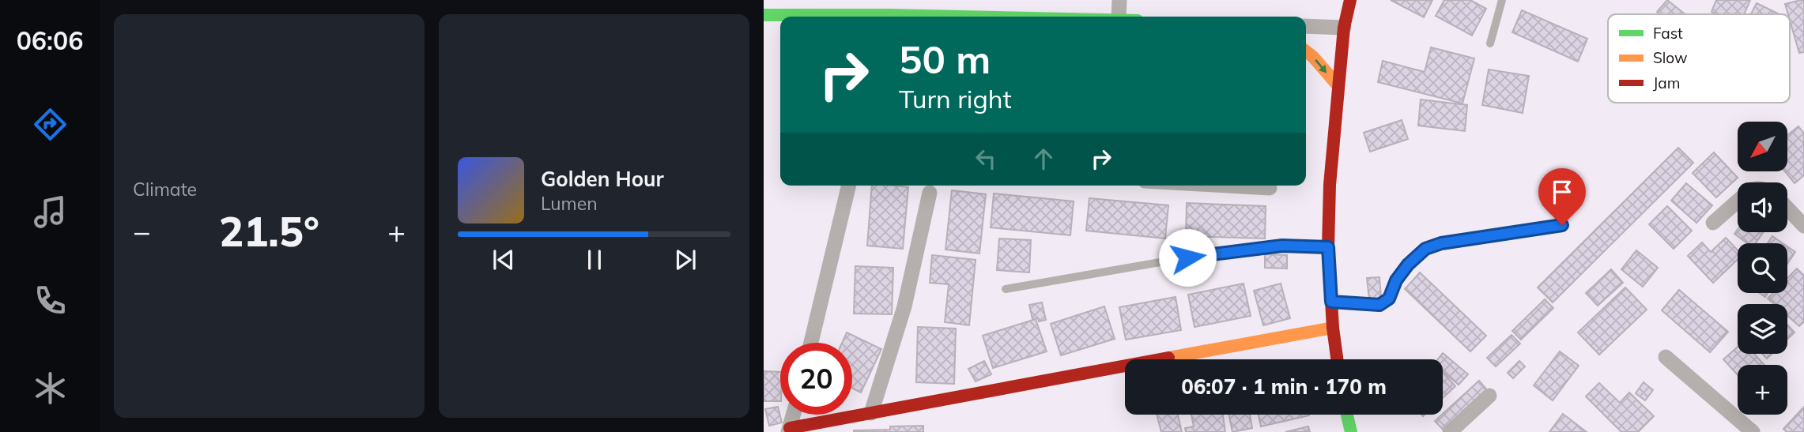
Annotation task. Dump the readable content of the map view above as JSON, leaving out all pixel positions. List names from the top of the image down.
{
  "legend": ["Fast", "Slow", "Jam"],
  "north": "bottom left",
  "page": {
    "tabs": "06:06",
    "tile": "Climate",
    "turn": ["50 m", "Turn right"],
    "map_buttons": "+",
    "song": ["Golden Hour", "Lumen"],
    "heat": ["−", "21.5°", "+"],
    "limit": "20",
    "trip": "06:07 · 1 min · 170 m"
  }
}
